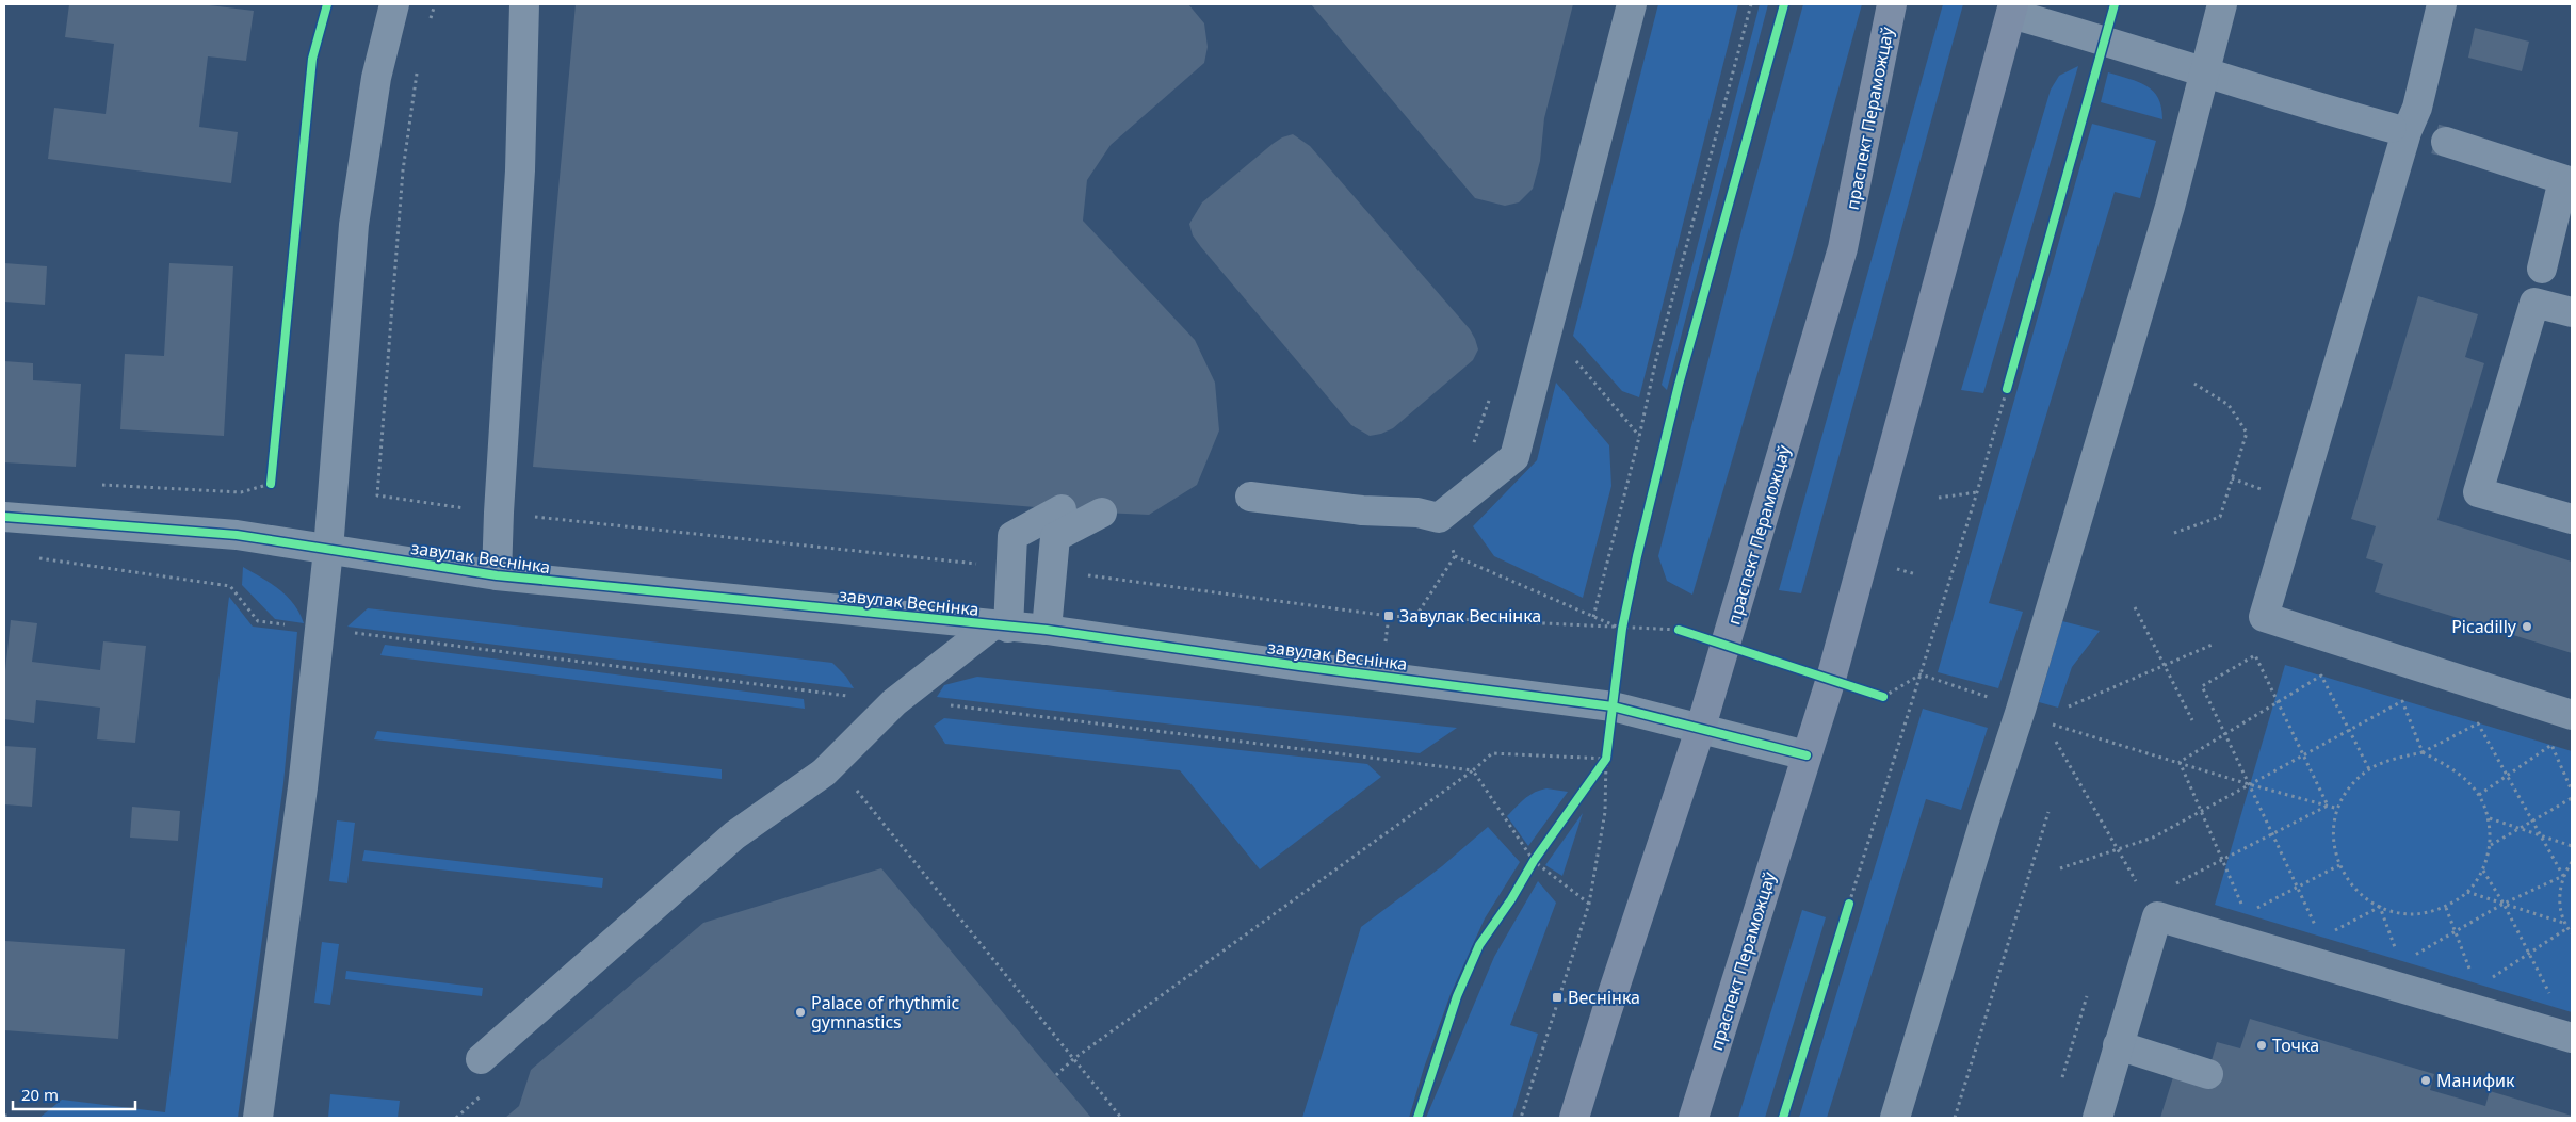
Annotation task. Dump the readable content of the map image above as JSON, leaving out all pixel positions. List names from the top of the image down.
{
  "streets": {
    "main road": ["праспект Пераможцаў"],
    "street": ["завулак Веснінка"]
  },
  "crossings": [
    ["праспект Пераможцаў", "завулак Веснінка"]
  ],
  "places": {
    "transit": ["Завулак Веснінка", "Веснінка"],
    "other": [
      "Picadilly",
      "Palace of rhythmic gymnastics",
      "Точка",
      "Манифик"
    ]
  },
  "scale_bar": "20 m"
}
